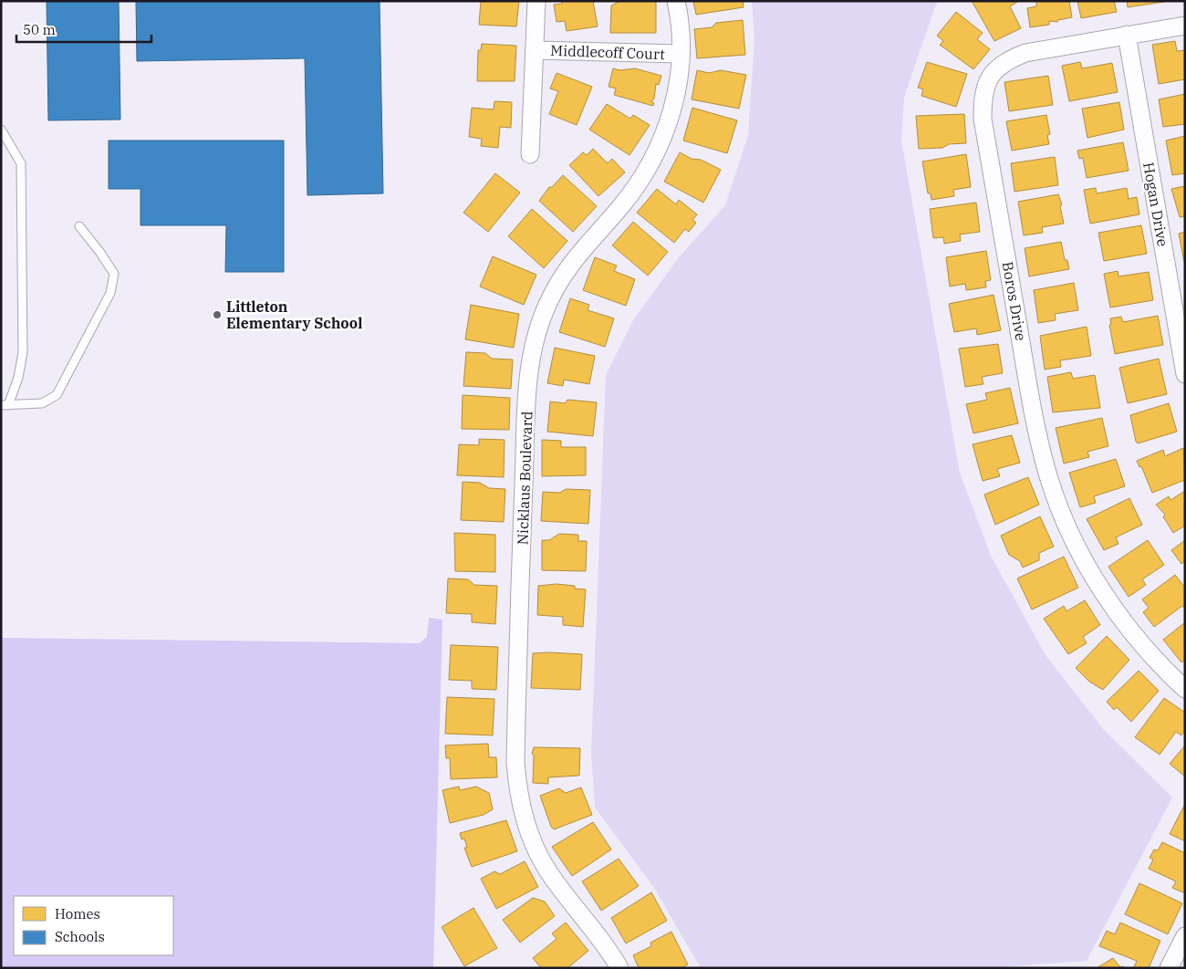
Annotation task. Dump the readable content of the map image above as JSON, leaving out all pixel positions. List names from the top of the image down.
{
  "streets": {
    "street": [
      "Middlecoff Court",
      "Hogan Drive",
      "Boros Drive",
      "Nicklaus Boulevard"
    ]
  },
  "crossings": [
    ["Middlecoff Court", "Nicklaus Boulevard"],
    ["Hogan Drive", "Boros Drive"]
  ],
  "places": ["Littleton Elementary School"],
  "legend": ["Homes", "Schools"],
  "scale_bar": "50 m"
}
